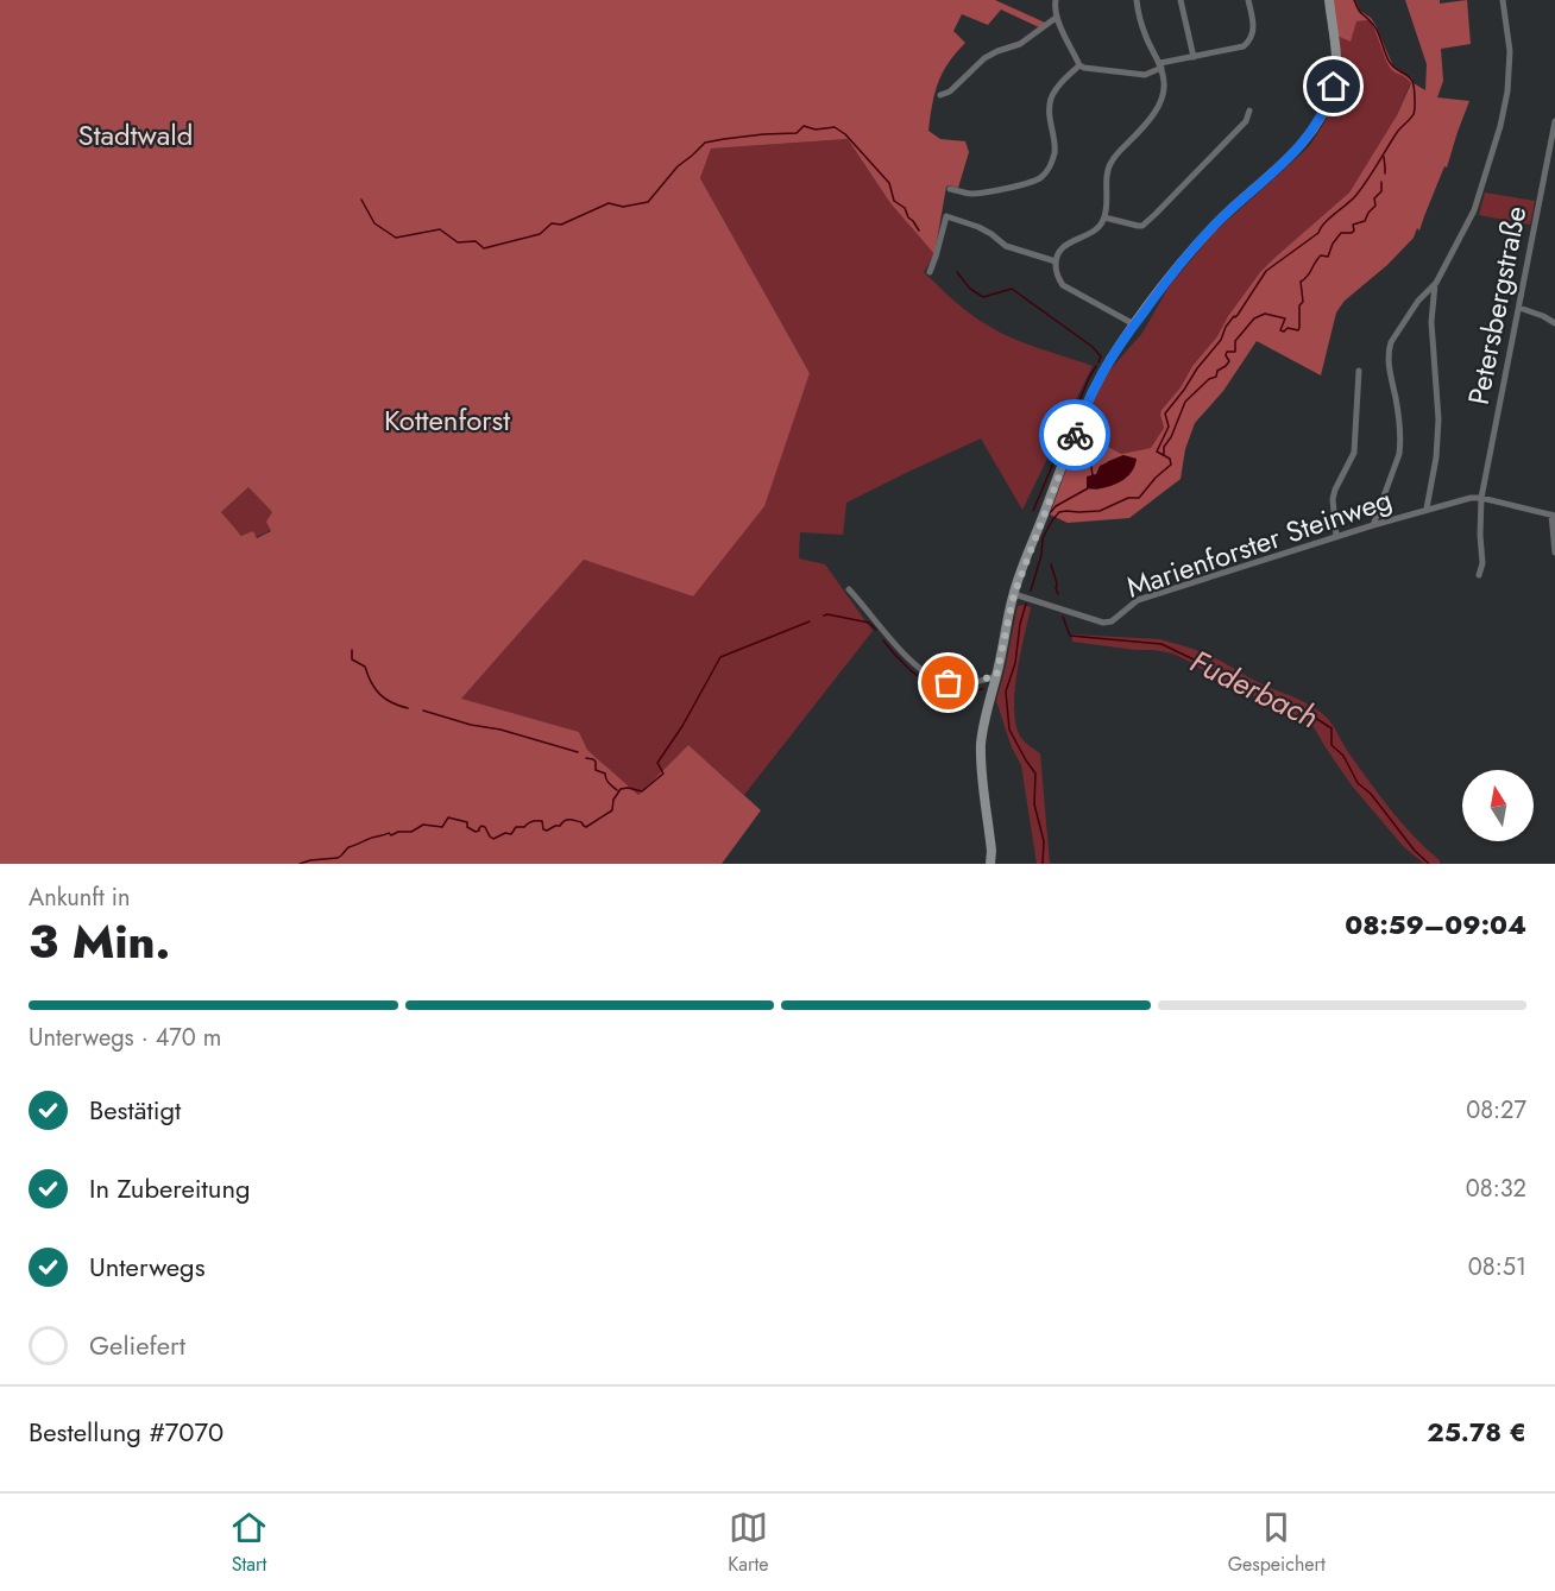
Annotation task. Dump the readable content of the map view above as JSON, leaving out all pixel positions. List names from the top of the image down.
{
  "streets": {
    "street": ["Petersbergstraße", "Marienforster Steinweg"]
  },
  "crossings": [
    ["Petersbergstraße", "Marienforster Steinweg"]
  ],
  "water": ["Fuderbach"],
  "parks": ["Stadtwald", "Kottenforst"],
  "north": "top",
  "page": {
    "heading": ["3 Min.", "Ankunft in", "08:59–09:04"],
    "panel": ["Bestellung #7070", "25.78 €"],
    "bar": "Unterwegs · 470 m",
    "list": [
      ["Bestätigt", "08:27"],
      ["In Zubereitung", "08:32"],
      ["Unterwegs", "08:51"],
      "Geliefert"
    ],
    "tabs": ["Start", "Karte", "Gespeichert"]
  }
}
